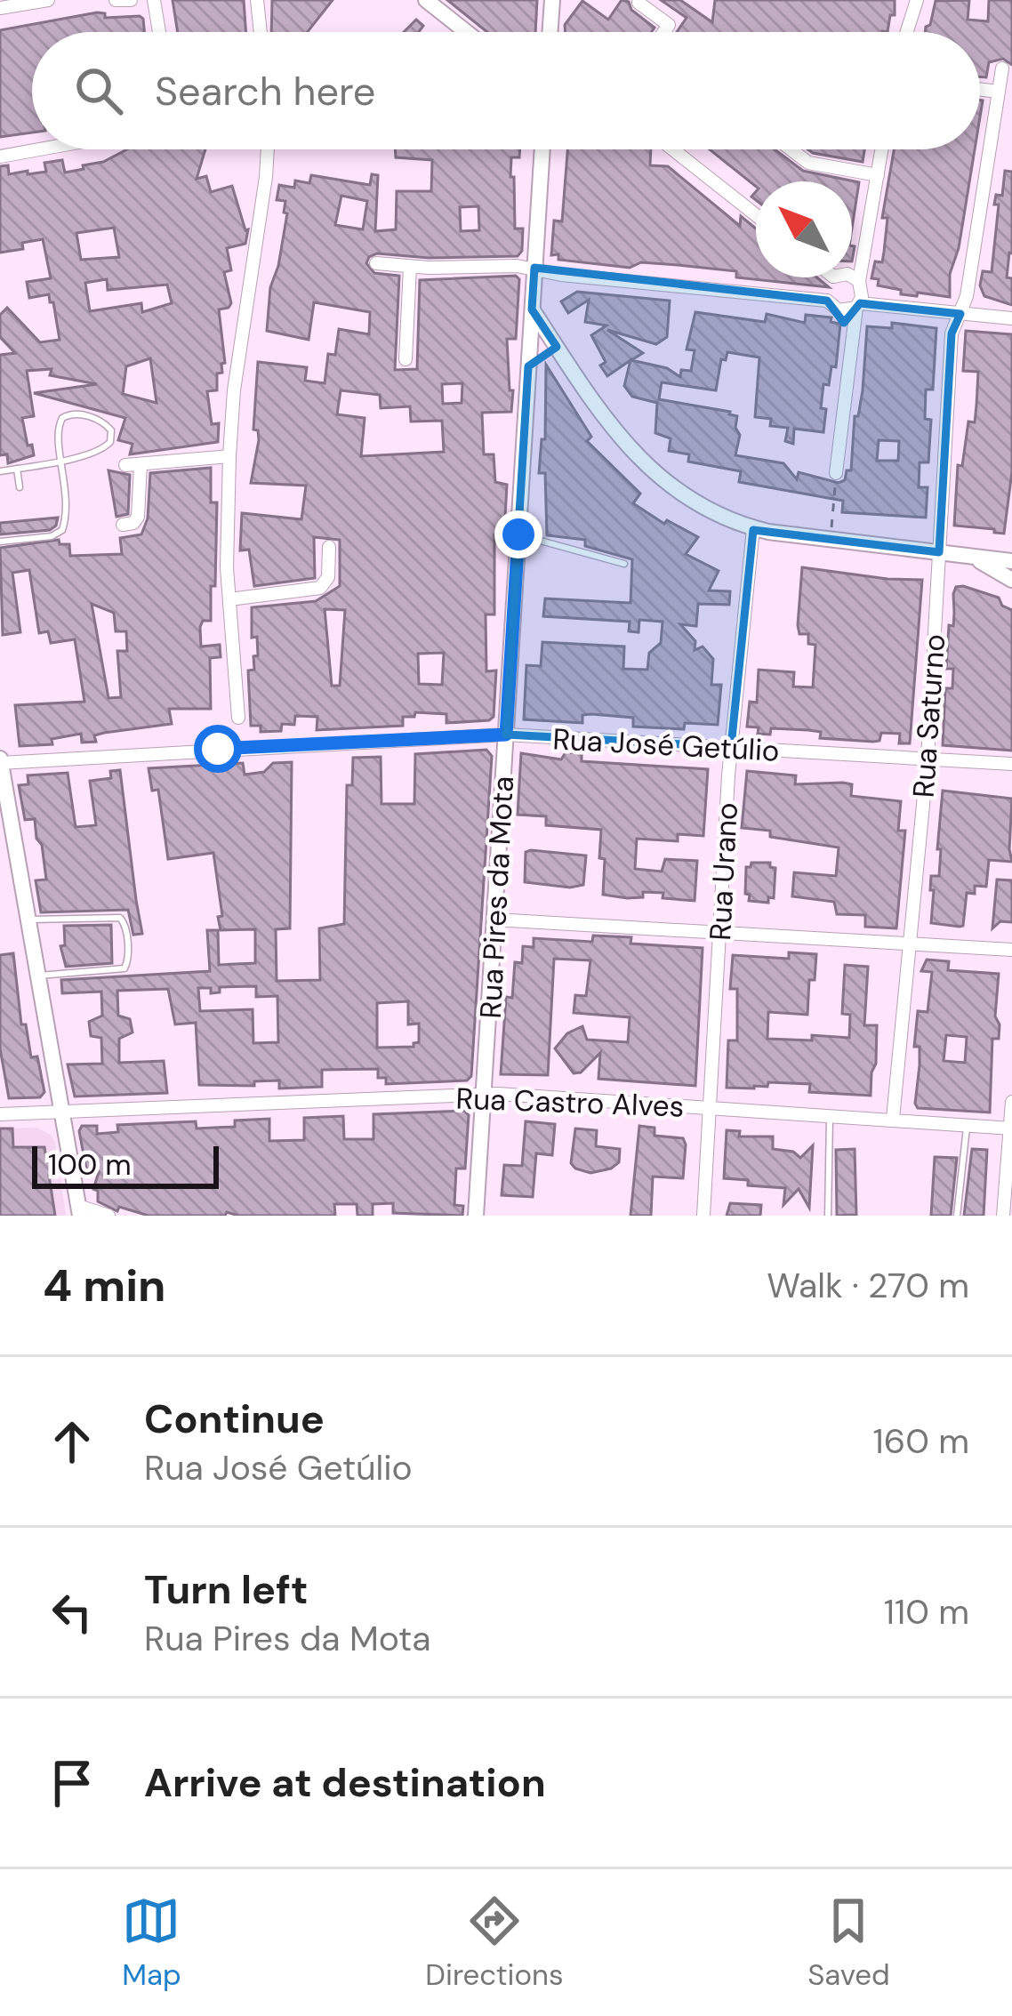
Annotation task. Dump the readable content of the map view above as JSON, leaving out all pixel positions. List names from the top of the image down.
{
  "streets": {
    "street": [
      "Rua Saturno",
      "Rua José Getúlio",
      "Rua Urano",
      "Rua Pires da Mota",
      "Rua Castro Alves"
    ]
  },
  "crossings": [
    ["Rua Saturno", "Rua José Getúlio"],
    ["Rua Saturno", "Rua Castro Alves"],
    ["Rua José Getúlio", "Rua Urano"],
    ["Rua José Getúlio", "Rua Pires da Mota"],
    ["Rua Urano", "Rua Castro Alves"],
    ["Rua Pires da Mota", "Rua Castro Alves"]
  ],
  "scale_bar": "100 m",
  "north": "top left",
  "page": {
    "search": "Search here",
    "scale": "100 m",
    "heading": ["4 min", "Walk · 270 m"],
    "list": [
      ["Continue", "Rua José Getúlio", "160 m"],
      ["Turn left", "Rua Pires da Mota", "110 m"],
      "Arrive at destination"
    ],
    "nav": ["Map", "Directions", "Saved"]
  }
}
